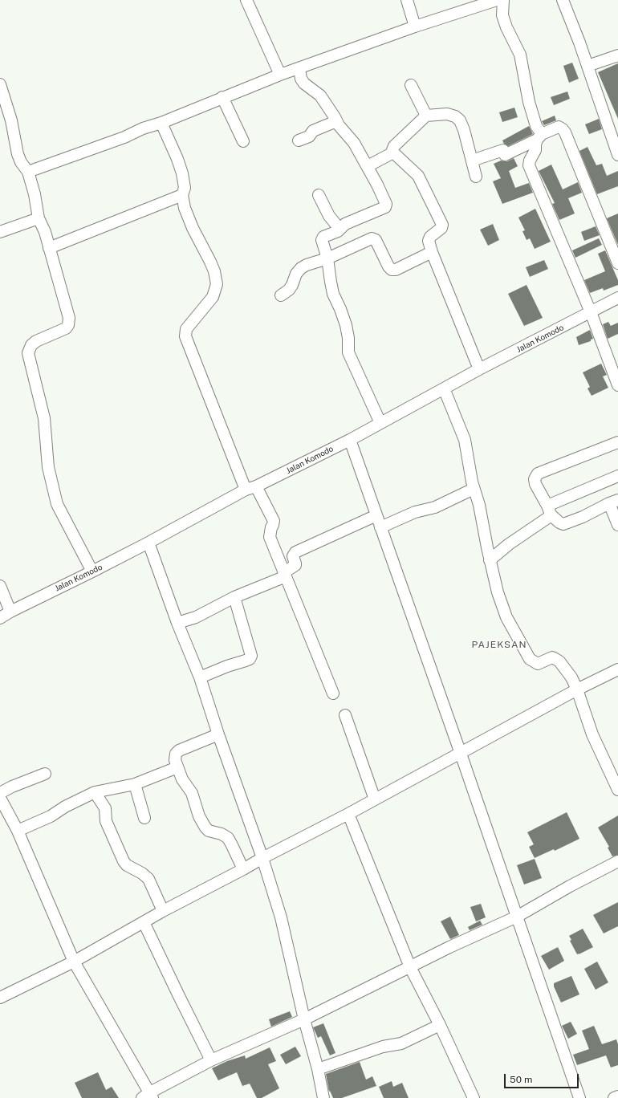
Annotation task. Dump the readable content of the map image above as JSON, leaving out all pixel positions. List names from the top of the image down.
{
  "streets": {
    "street": ["Jalan Komodo"]
  },
  "districts": ["PAJEKSAN"],
  "scale_bar": "50 m"
}
